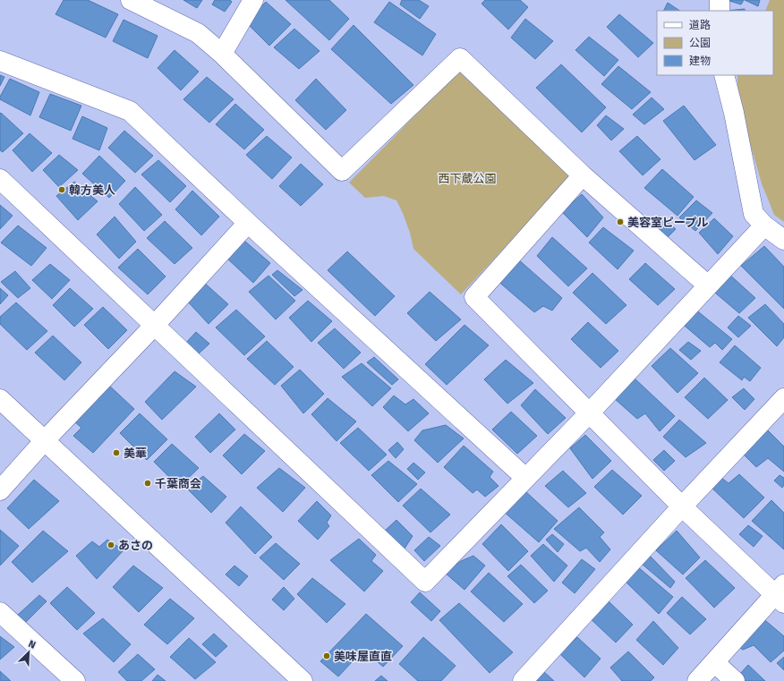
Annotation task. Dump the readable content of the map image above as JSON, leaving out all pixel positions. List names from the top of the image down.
{
  "parks": ["西下蔵公園"],
  "places": [
    "韓方美人",
    "美容室ピープル",
    "美華",
    "千葉商会",
    "あさの",
    "美味屋直直"
  ],
  "legend": ["道路", "公園", "建物"],
  "north": "top right"
}
